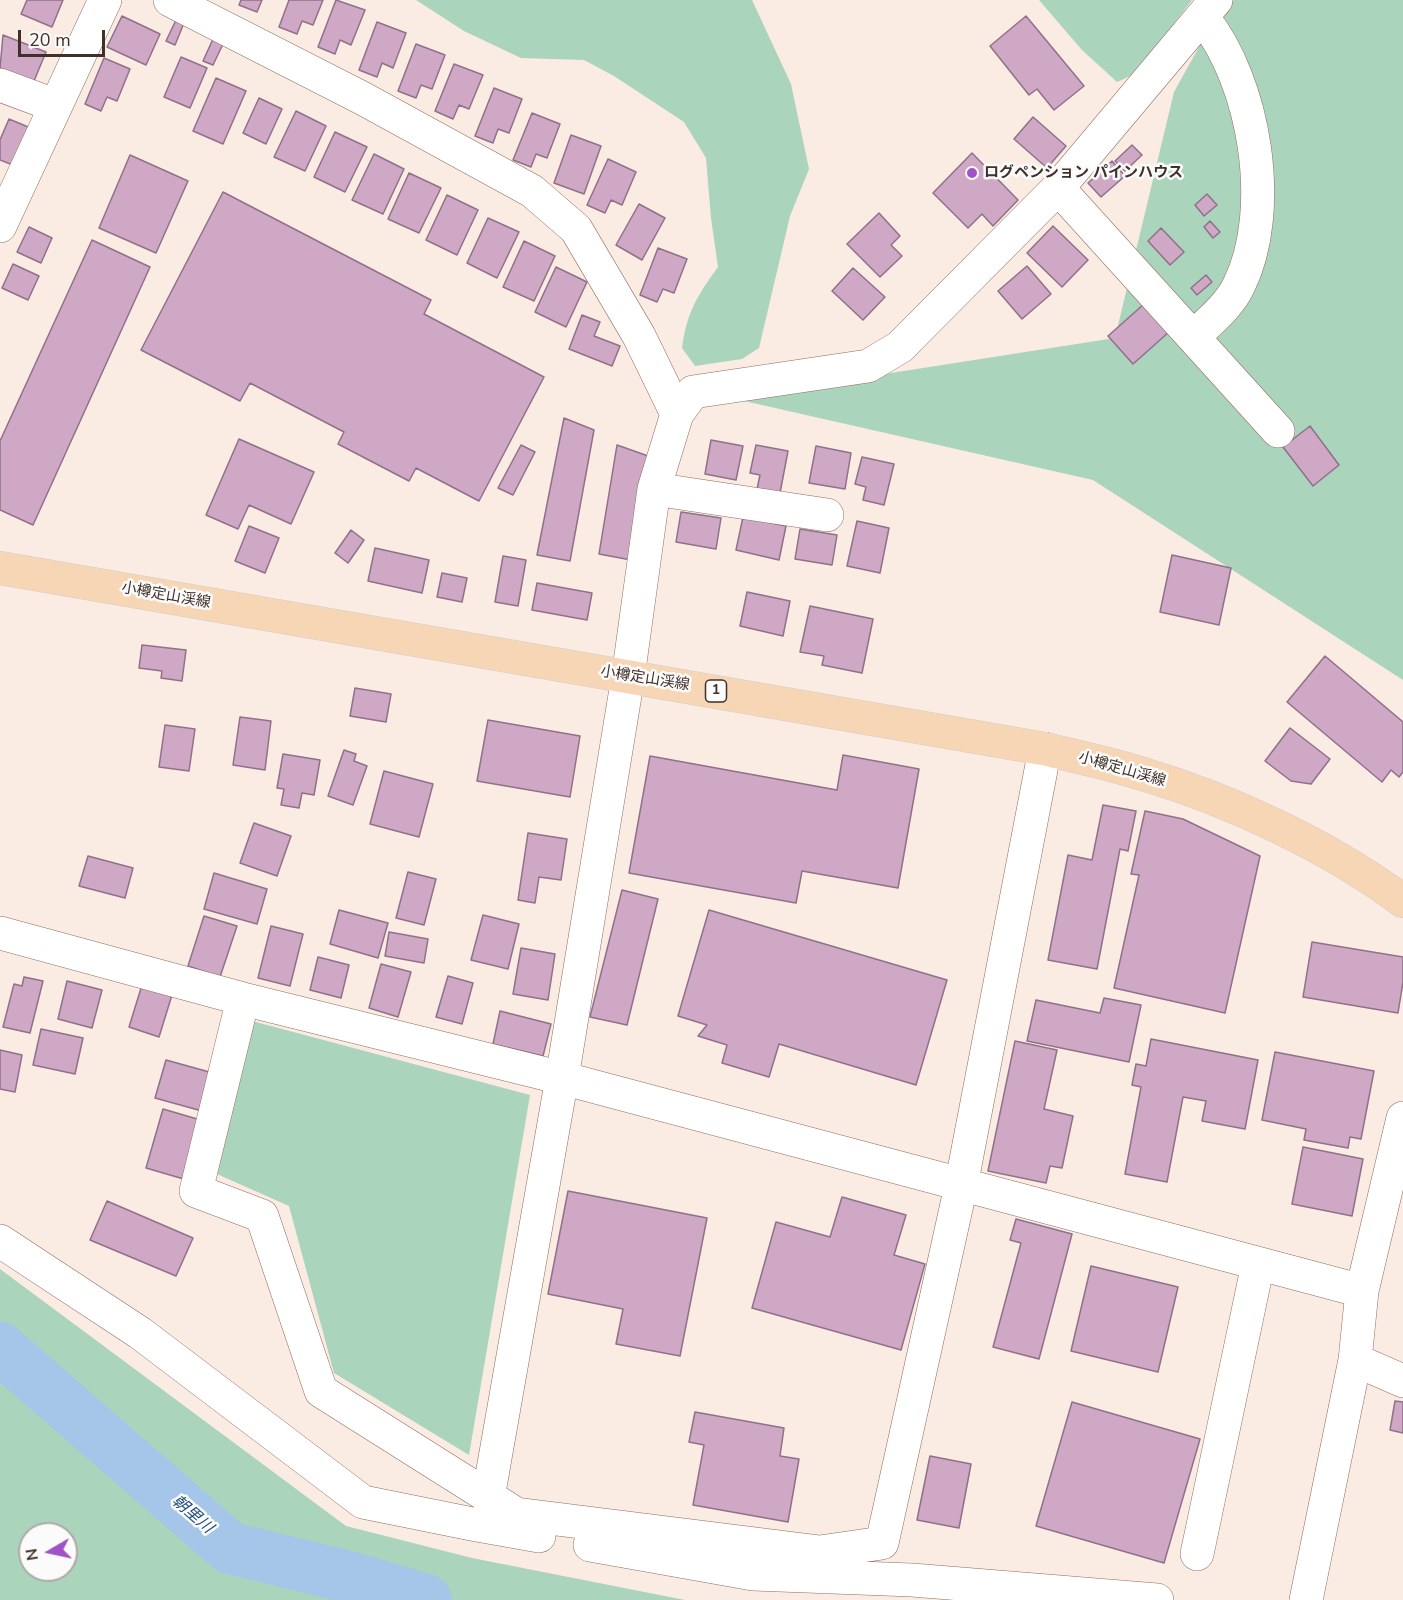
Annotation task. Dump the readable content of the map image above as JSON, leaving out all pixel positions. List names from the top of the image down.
{
  "streets": {
    "main road": ["小樽定山渓線", "1"]
  },
  "water": ["朝里川"],
  "places": ["ログペンション パインハウス"],
  "scale_bar": "20 m",
  "north": "left"
}
